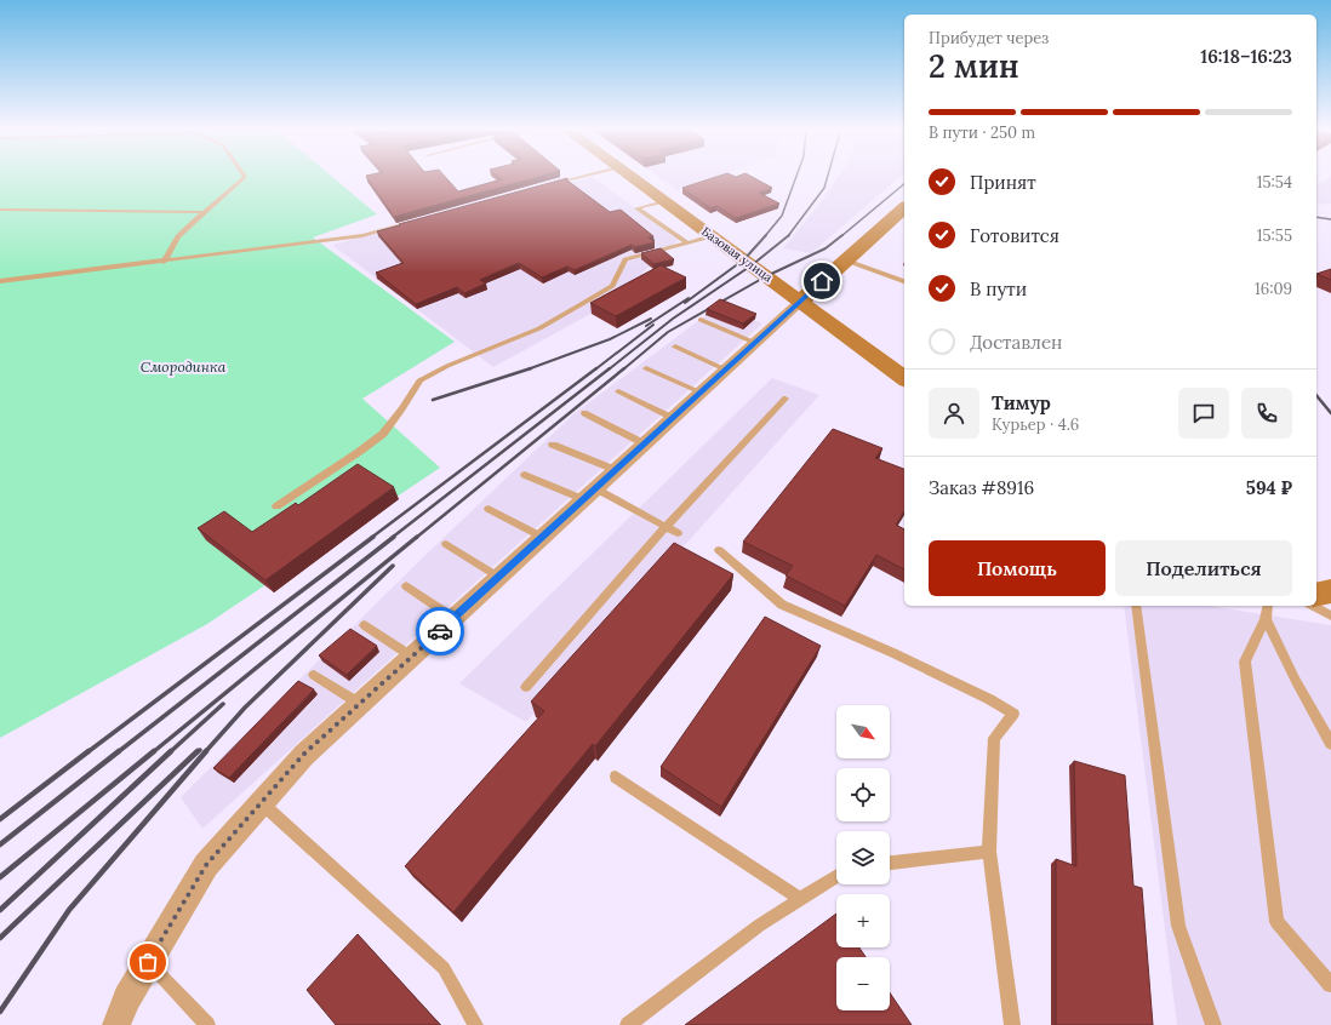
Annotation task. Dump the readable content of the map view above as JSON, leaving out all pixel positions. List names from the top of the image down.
{
  "streets": {
    "main road": ["Базовая улица"]
  },
  "parks": ["Смородинка"],
  "north": "bottom right",
  "page": {
    "heading": ["2 мин", "Прибудет через", "16:18–16:23"],
    "panel": [
      "Тимур",
      "Курьер · 4.6",
      "Заказ #8916",
      "594 ₽"
    ],
    "bar": "В пути · 250 m",
    "list": [
      ["Принят", "15:54"],
      ["Готовится", "15:55"],
      ["В пути", "16:09"],
      "Доставлен"
    ],
    "buttons": ["Помощь", "Поделиться"],
    "map_buttons": ["+", "−"]
  }
}
